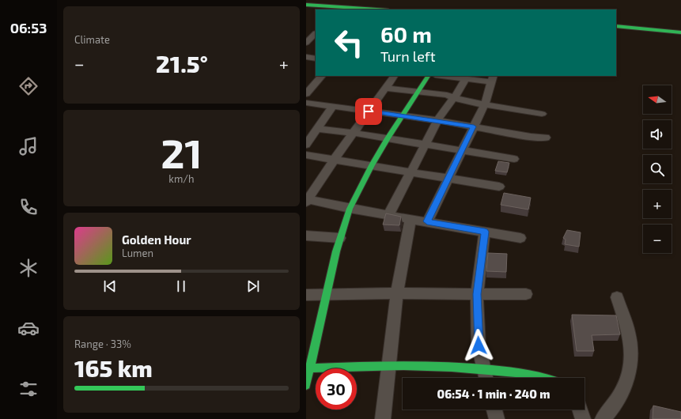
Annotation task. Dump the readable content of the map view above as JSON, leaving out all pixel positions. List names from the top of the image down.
{
  "north": "left",
  "page": {
    "tabs": "06:53",
    "tile": [
      "Climate",
      ["21", "km/h"],
      ["Range · 33%", "165 km"]
    ],
    "turn": ["60 m", "Turn left"],
    "heat": ["−", "21.5°", "+"],
    "map_buttons": ["+", "−"],
    "song": ["Golden Hour", "Lumen"],
    "limit": "30",
    "trip": "06:54 · 1 min · 240 m"
  }
}
